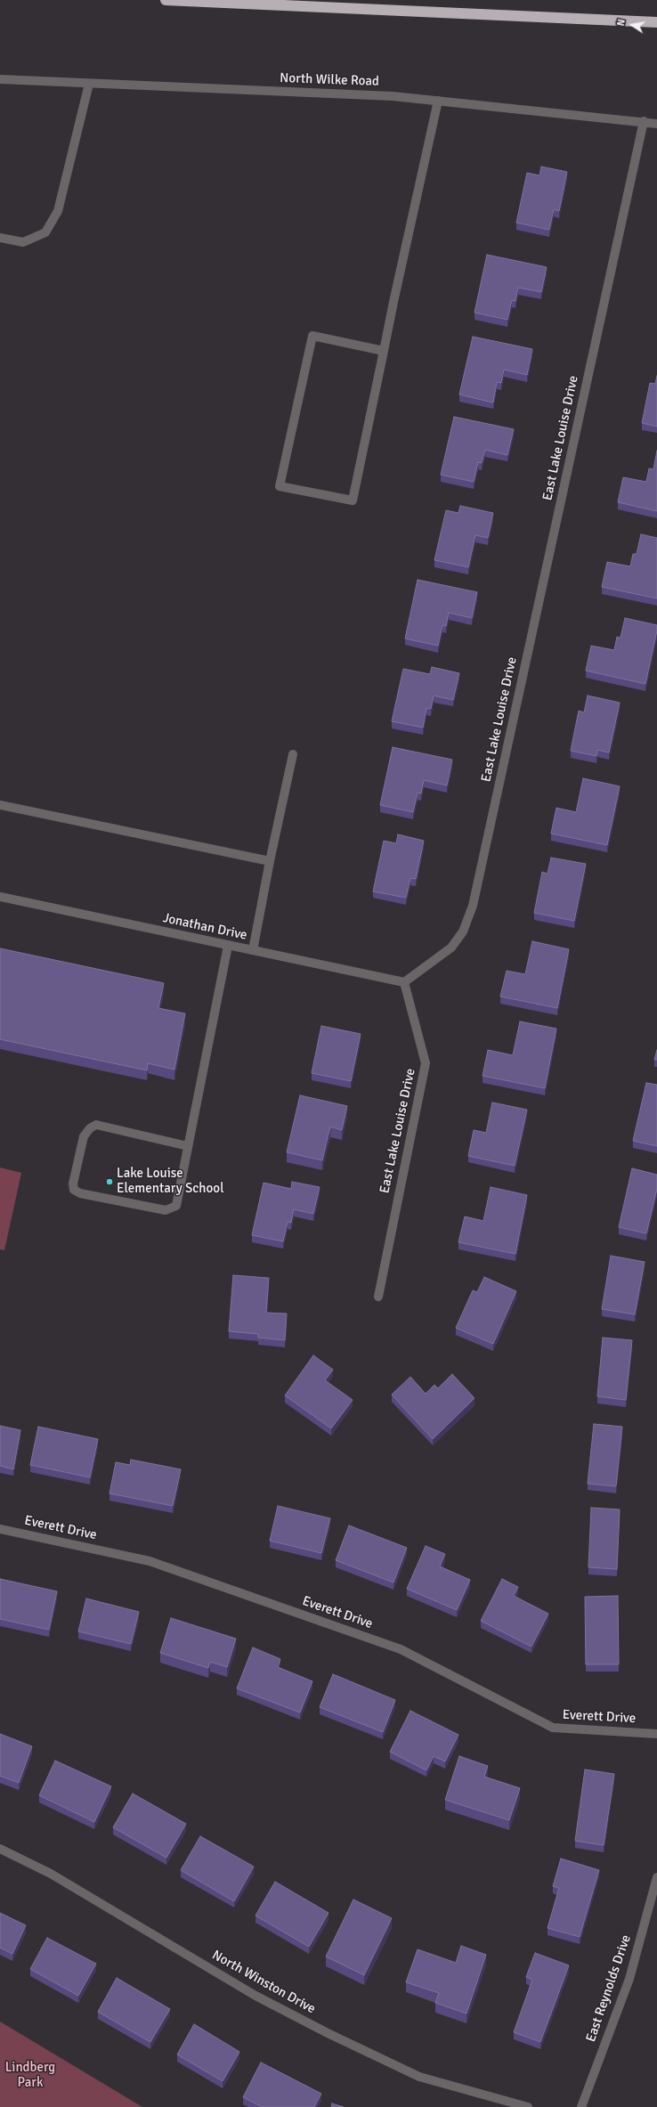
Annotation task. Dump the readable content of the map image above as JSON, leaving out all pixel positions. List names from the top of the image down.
{
  "streets": {
    "street": [
      "North Wilke Road",
      "East Lake Louise Drive",
      "Jonathan Drive",
      "Everett Drive",
      "North Winston Drive",
      "East Reynolds Drive"
    ]
  },
  "crossings": [
    ["North Wilke Road", "East Lake Louise Drive"],
    ["East Lake Louise Drive", "Jonathan Drive"]
  ],
  "parks": ["Lindberg Park"],
  "places": ["Lake Louise Elementary School"],
  "north": "left"
}
